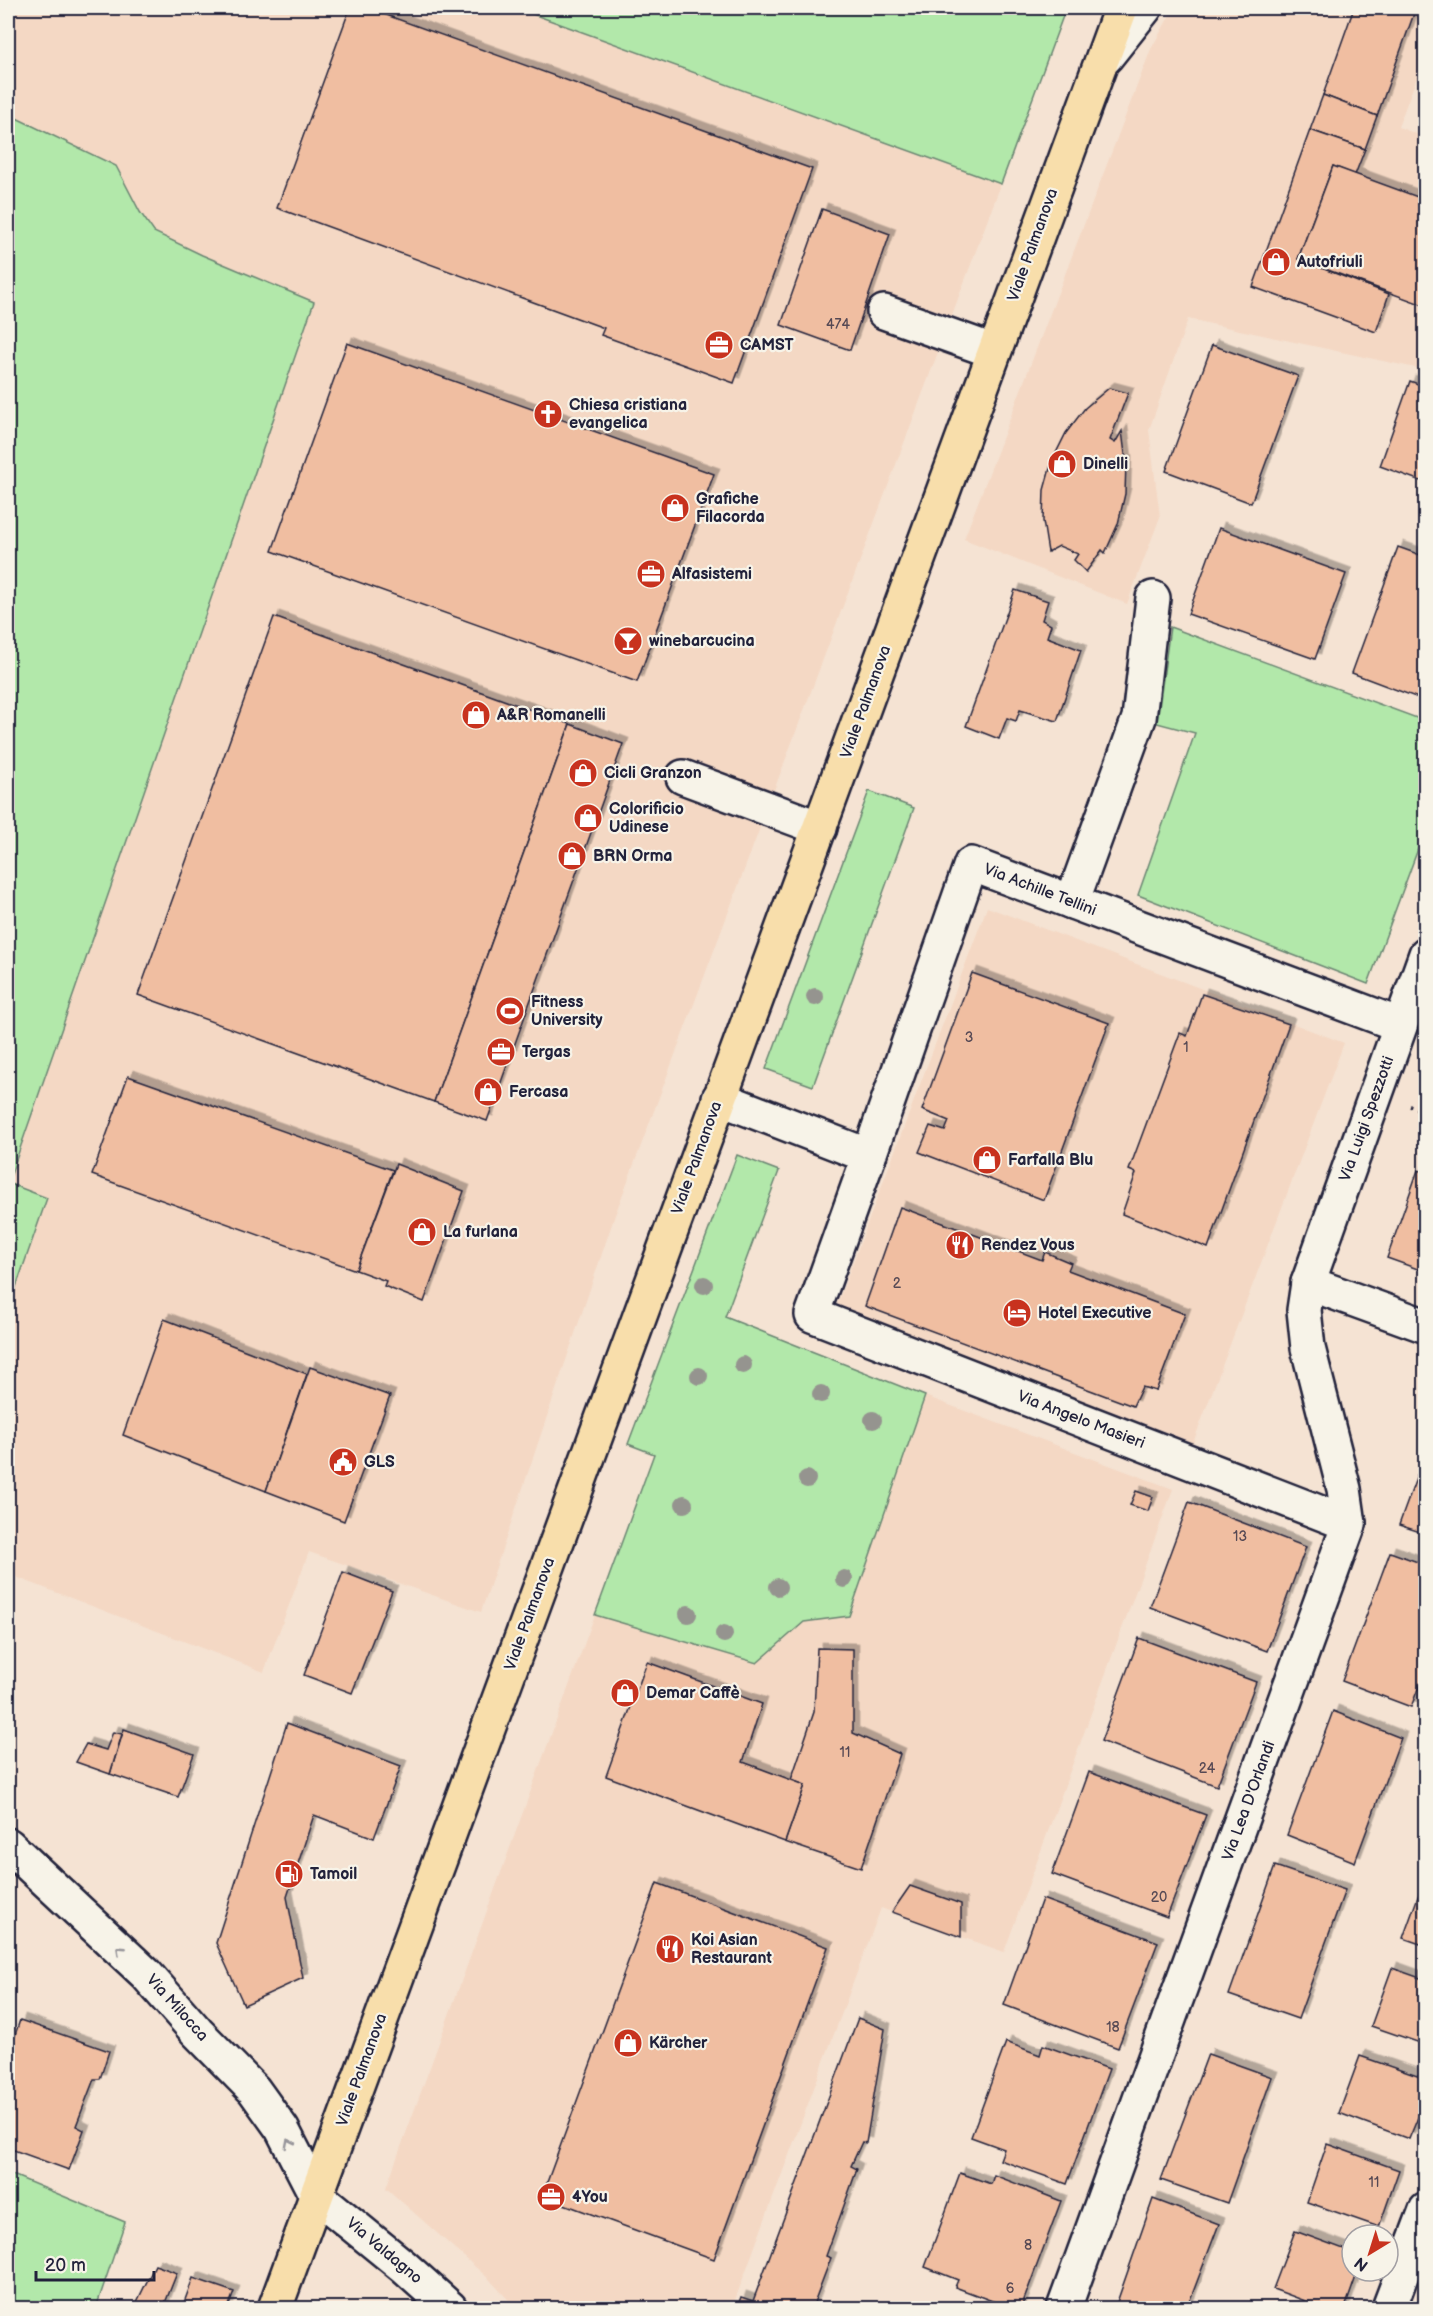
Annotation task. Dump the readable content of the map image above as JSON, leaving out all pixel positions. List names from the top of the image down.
{
  "streets": {
    "main road": ["Viale Palmanova"],
    "street": [
      "Via Achille Tellini",
      "Via Luigi Spezzotti",
      "Via Angelo Masieri",
      "Via Lea D'Orlandi",
      "Via Milocca",
      "Via Valdagno"
    ]
  },
  "crossings": [
    ["Viale Palmanova", "Via Milocca"],
    ["Viale Palmanova", "Via Valdagno"],
    ["Via Achille Tellini", "Via Luigi Spezzotti"],
    ["Via Achille Tellini", "Via Angelo Masieri"],
    ["Via Luigi Spezzotti", "Via Lea D'Orlandi"],
    ["Via Angelo Masieri", "Via Lea D'Orlandi"],
    ["Via Milocca", "Via Valdagno"]
  ],
  "one_way": ["Via Milocca"],
  "places": {
    "shop": [
      "Autofriuli",
      "Dinelli",
      "Grafiche Filacorda",
      "A&R Romanelli",
      "Cicli Granzon",
      "Colorificio Udinese",
      "BRN Orma",
      "Fercasa",
      "Farfalla Blu",
      "La furlana",
      "Demar Caffè",
      "Kärcher"
    ],
    "office": [
      "CAMST",
      "Alfasistemi",
      "Tergas",
      "4You"
    ],
    "church": ["Chiesa cristiana evangelica"],
    "bar": ["winebarcucina"],
    "sports": ["Fitness University"],
    "restaurant": ["Rendez Vous", "Koi Asian Restaurant"],
    "hotel": ["Hotel Executive"],
    "public building": ["GLS"],
    "fuel station": ["Tamoil"]
  },
  "house_numbers": [
    "474",
    "3",
    "1",
    "2",
    "13",
    "11",
    "24",
    "20",
    "18",
    "11",
    "8",
    "6"
  ],
  "scale_bar": "20 m",
  "north": "bottom left"
}
